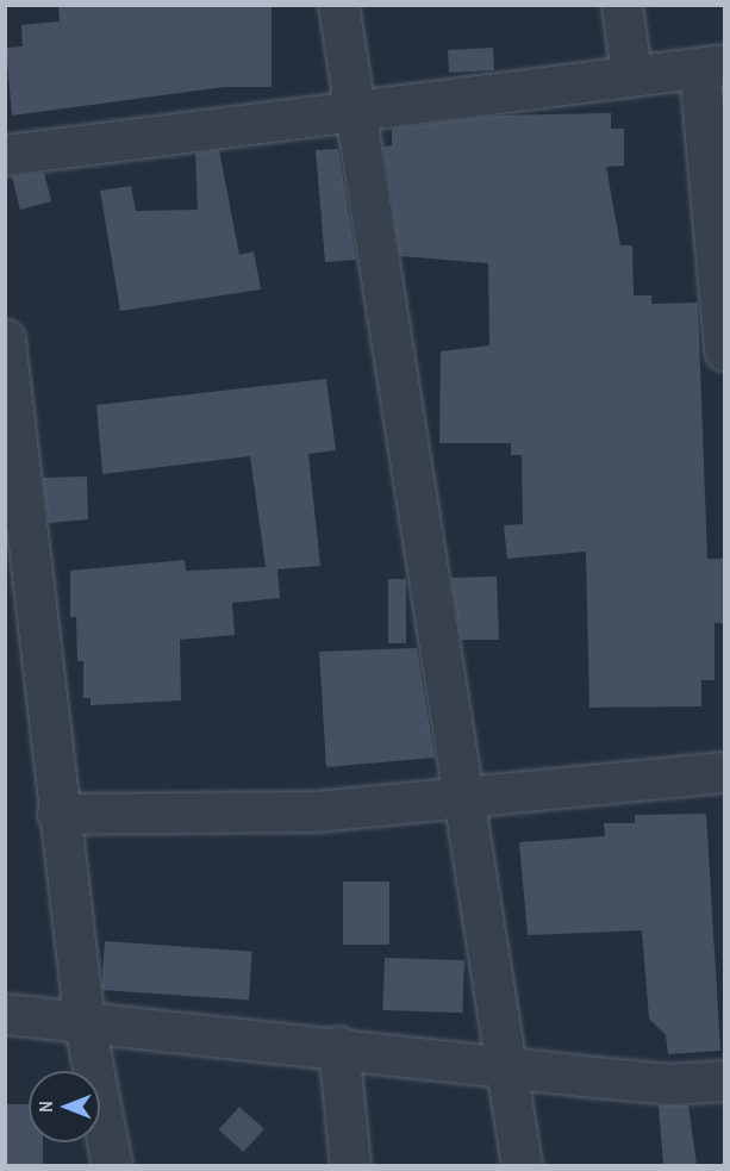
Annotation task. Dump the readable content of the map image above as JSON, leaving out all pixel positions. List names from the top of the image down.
{
  "north": "left"
}
